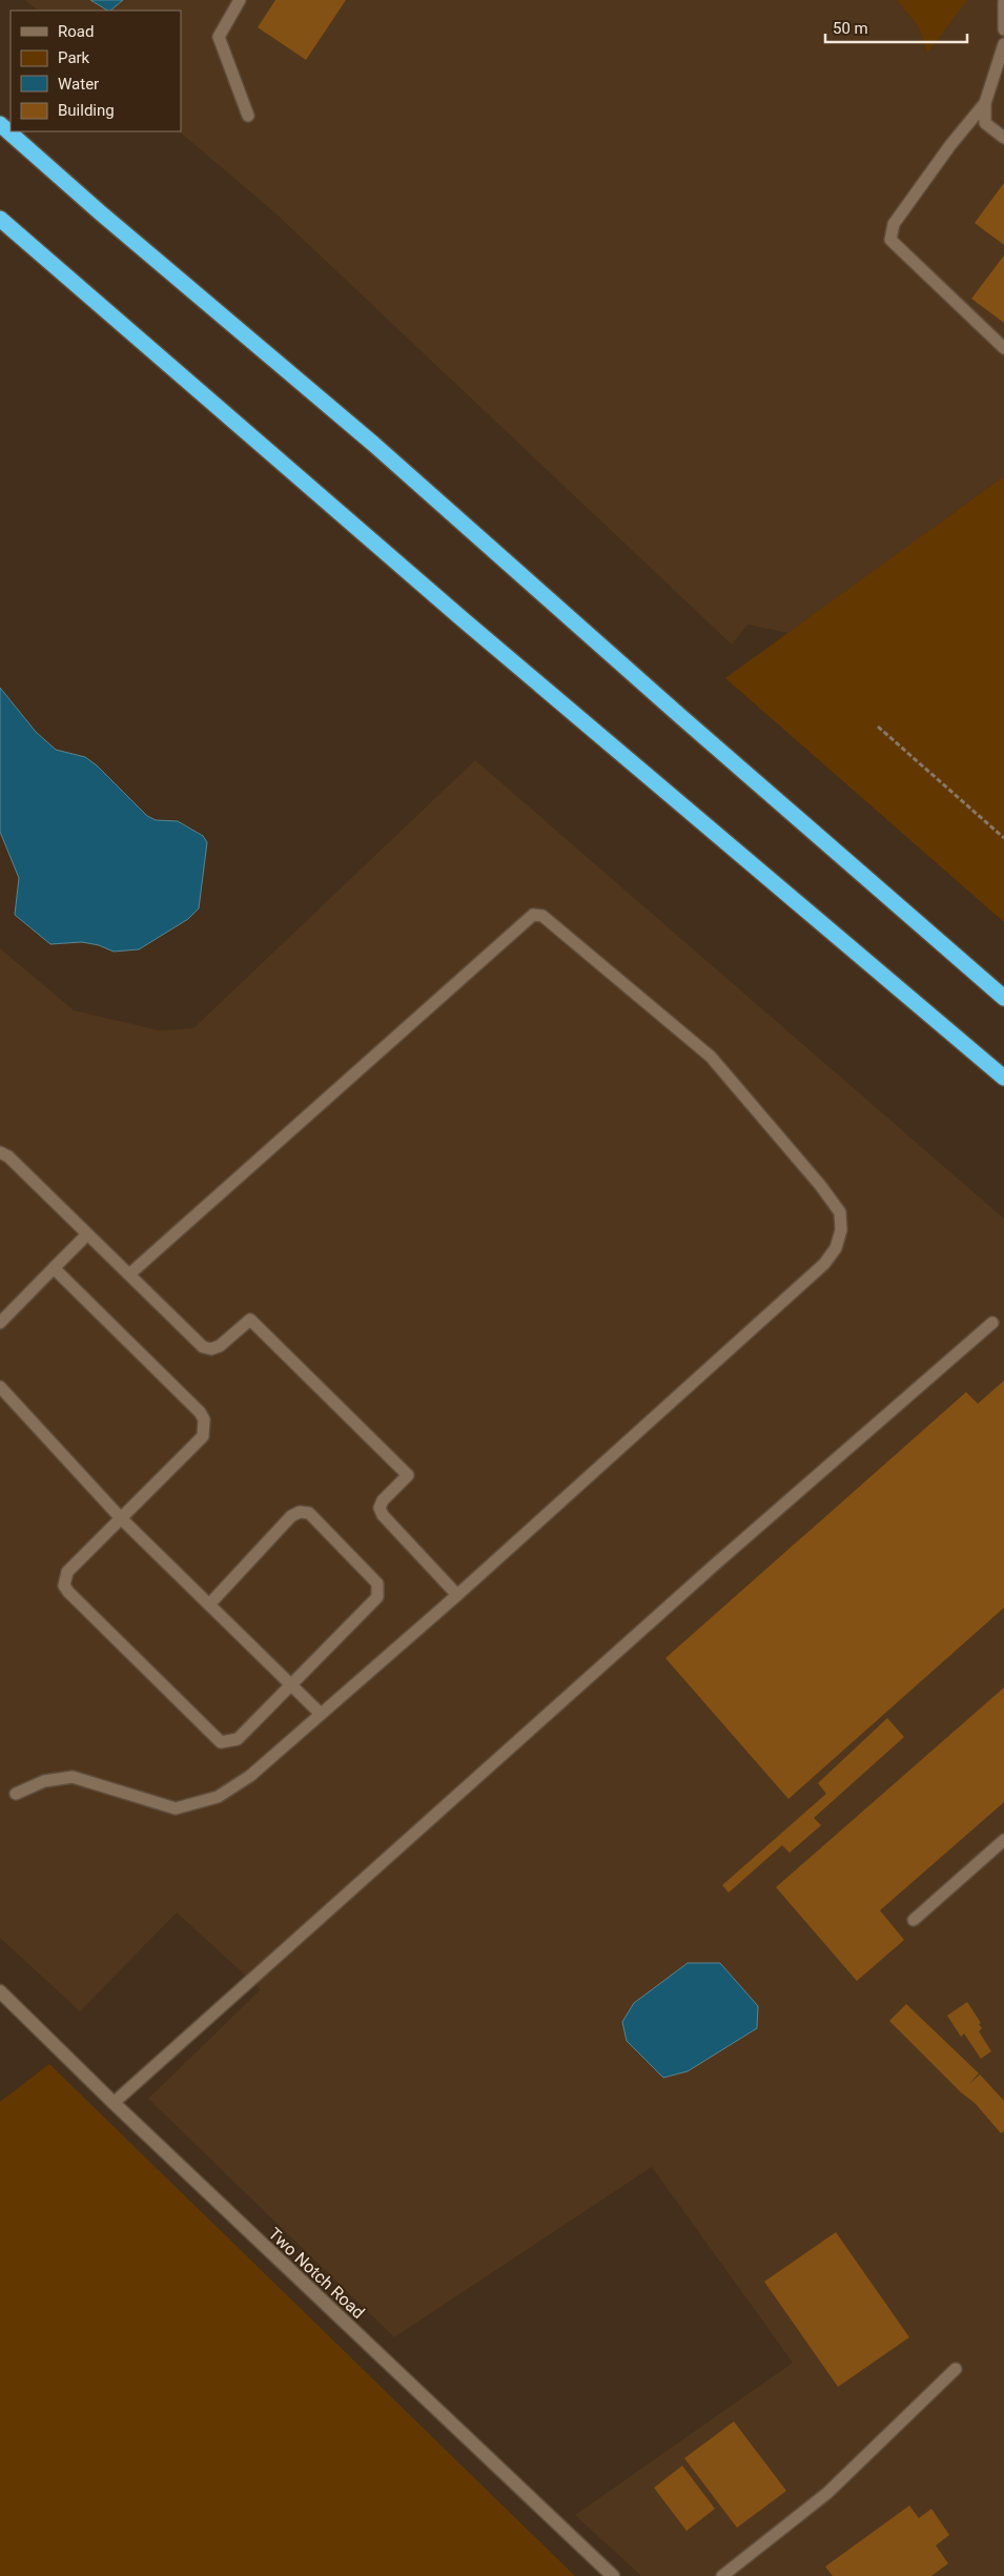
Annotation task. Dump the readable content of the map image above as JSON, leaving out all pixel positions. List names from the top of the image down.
{
  "streets": {
    "street": ["Two Notch Road"]
  },
  "legend": [
    "Road",
    "Park",
    "Water",
    "Building"
  ],
  "scale_bar": "50 m"
}
